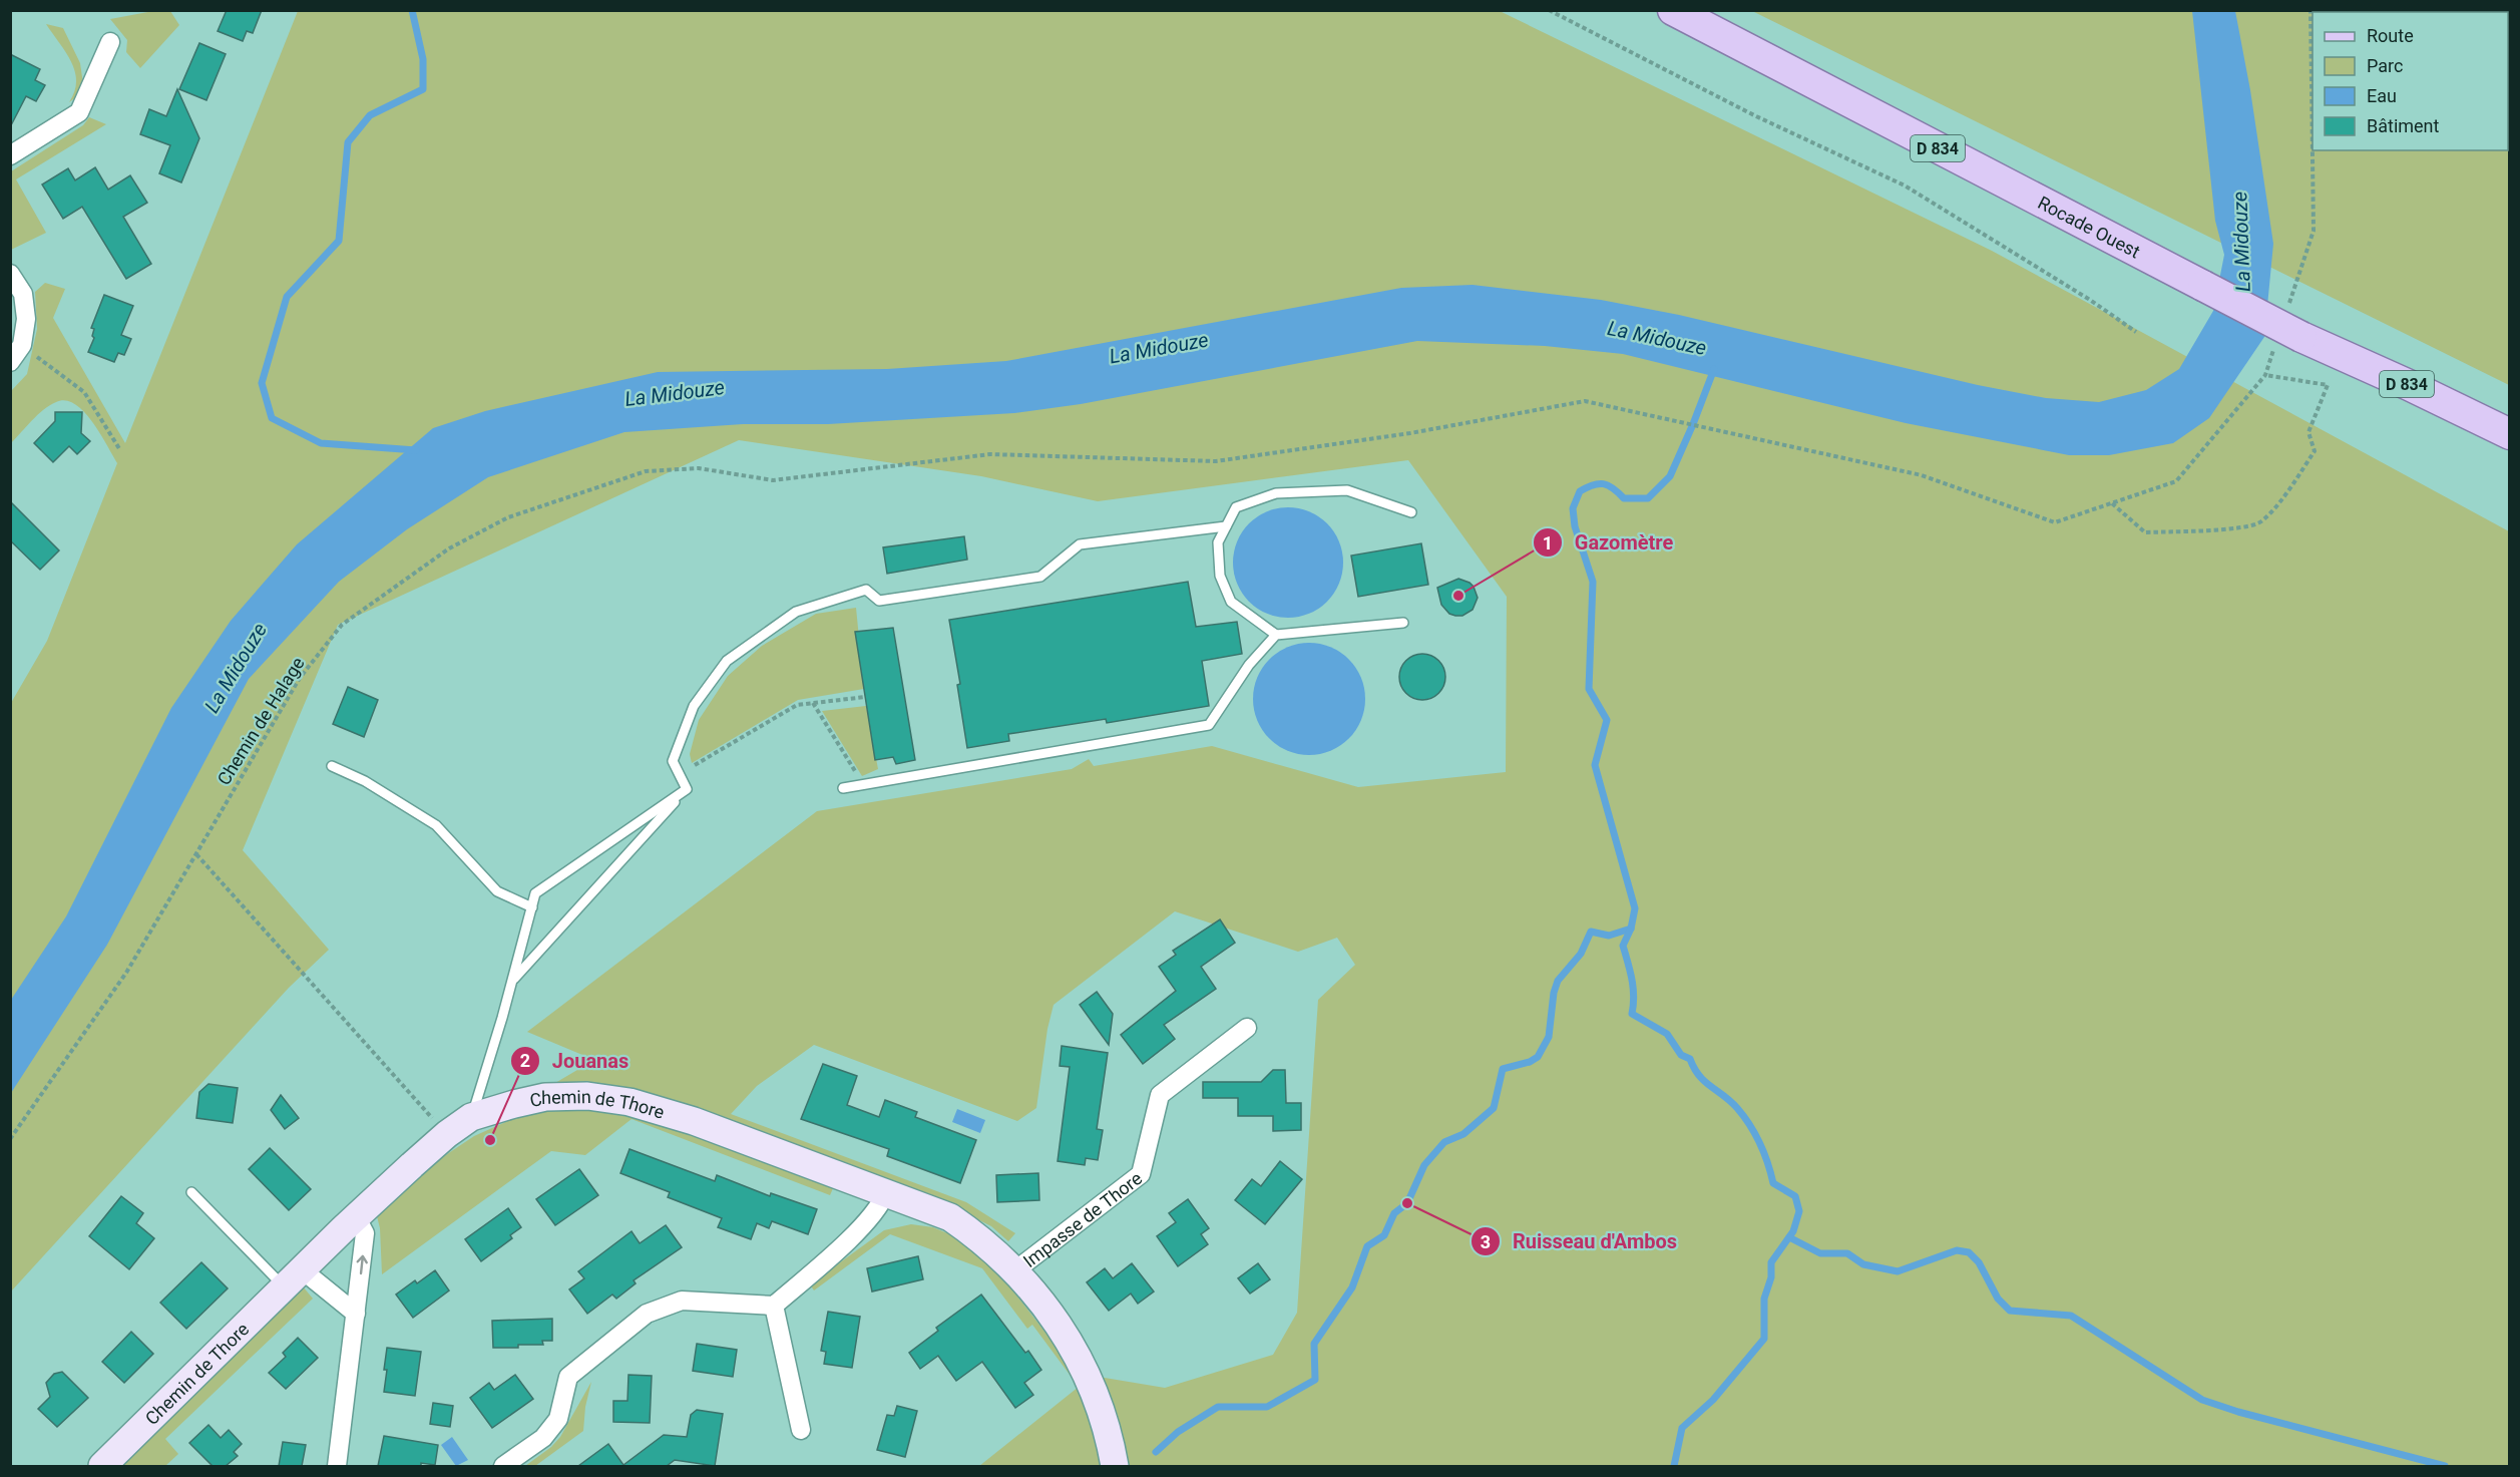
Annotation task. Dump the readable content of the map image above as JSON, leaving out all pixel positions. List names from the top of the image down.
{
  "streets": {
    "main road": ["D 834", "Rocade Ouest"],
    "street": ["Chemin de Thore", "Impasse de Thore"],
    "path": ["Chemin de Halage"]
  },
  "crossings": [
    ["Chemin de Thore", "Impasse de Thore"]
  ],
  "water": ["La Midouze"],
  "places": ["Gazomètre", "Jouanas", "Ruisseau d'Ambos"],
  "legend": [
    "Route",
    "Parc",
    "Eau",
    "Bâtiment"
  ]
}
